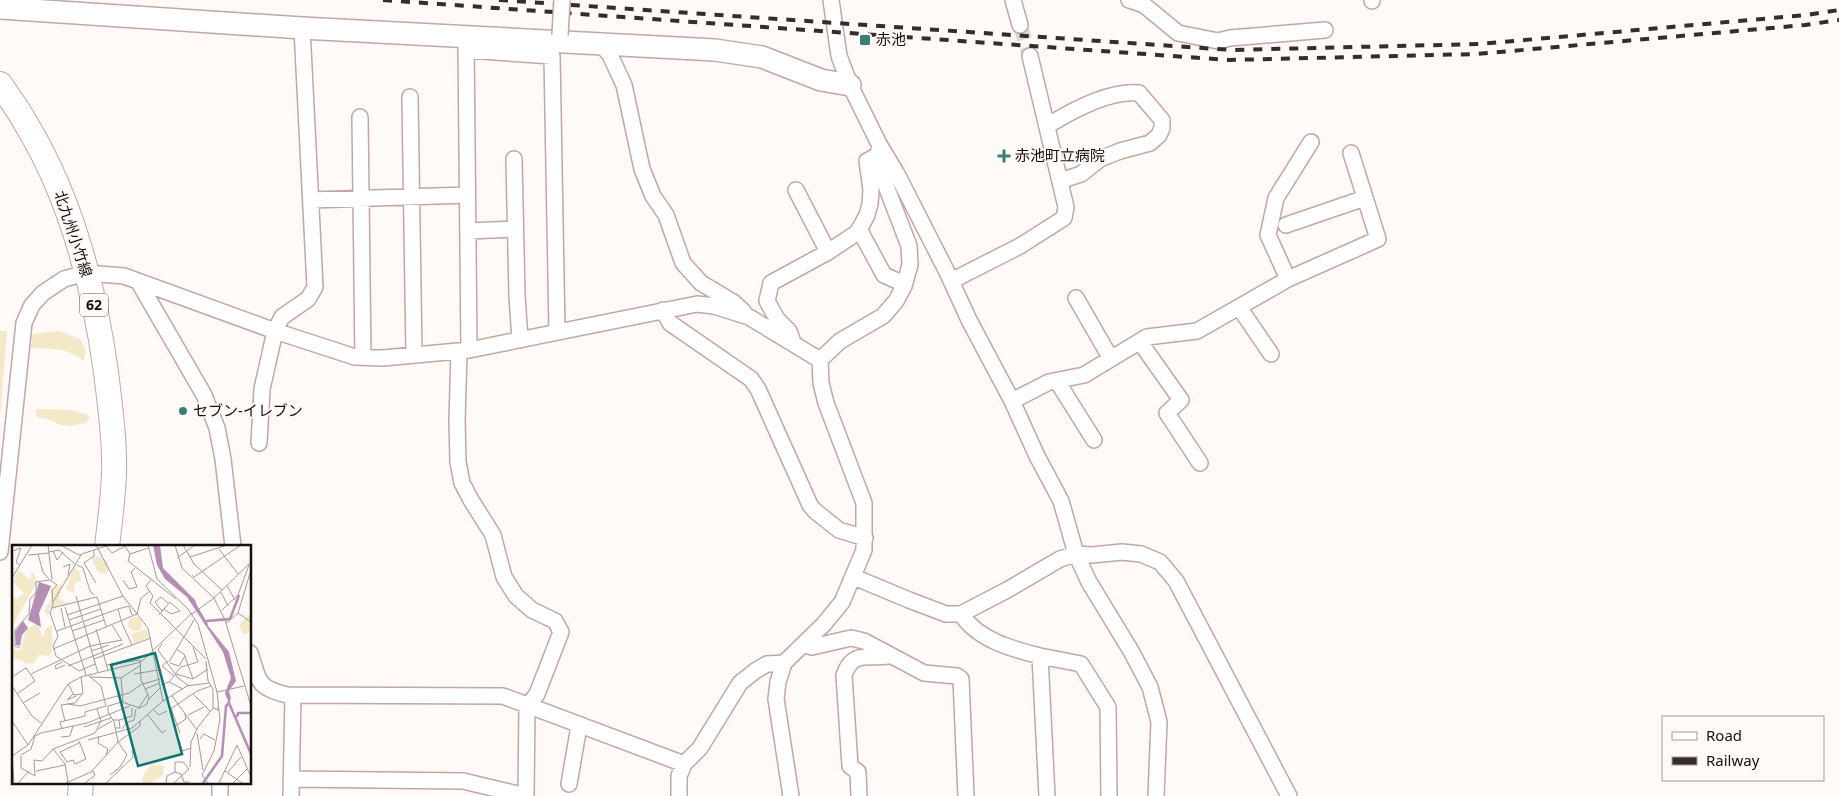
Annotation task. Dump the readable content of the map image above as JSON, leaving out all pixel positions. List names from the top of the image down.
{
  "streets": {
    "main road": ["北九州小竹線", "62"]
  },
  "places": {
    "transit": ["赤池"],
    "health": ["赤池町立病院"],
    "other": ["セブン-イレブン"]
  },
  "legend": ["Road", "Railway"]
}
